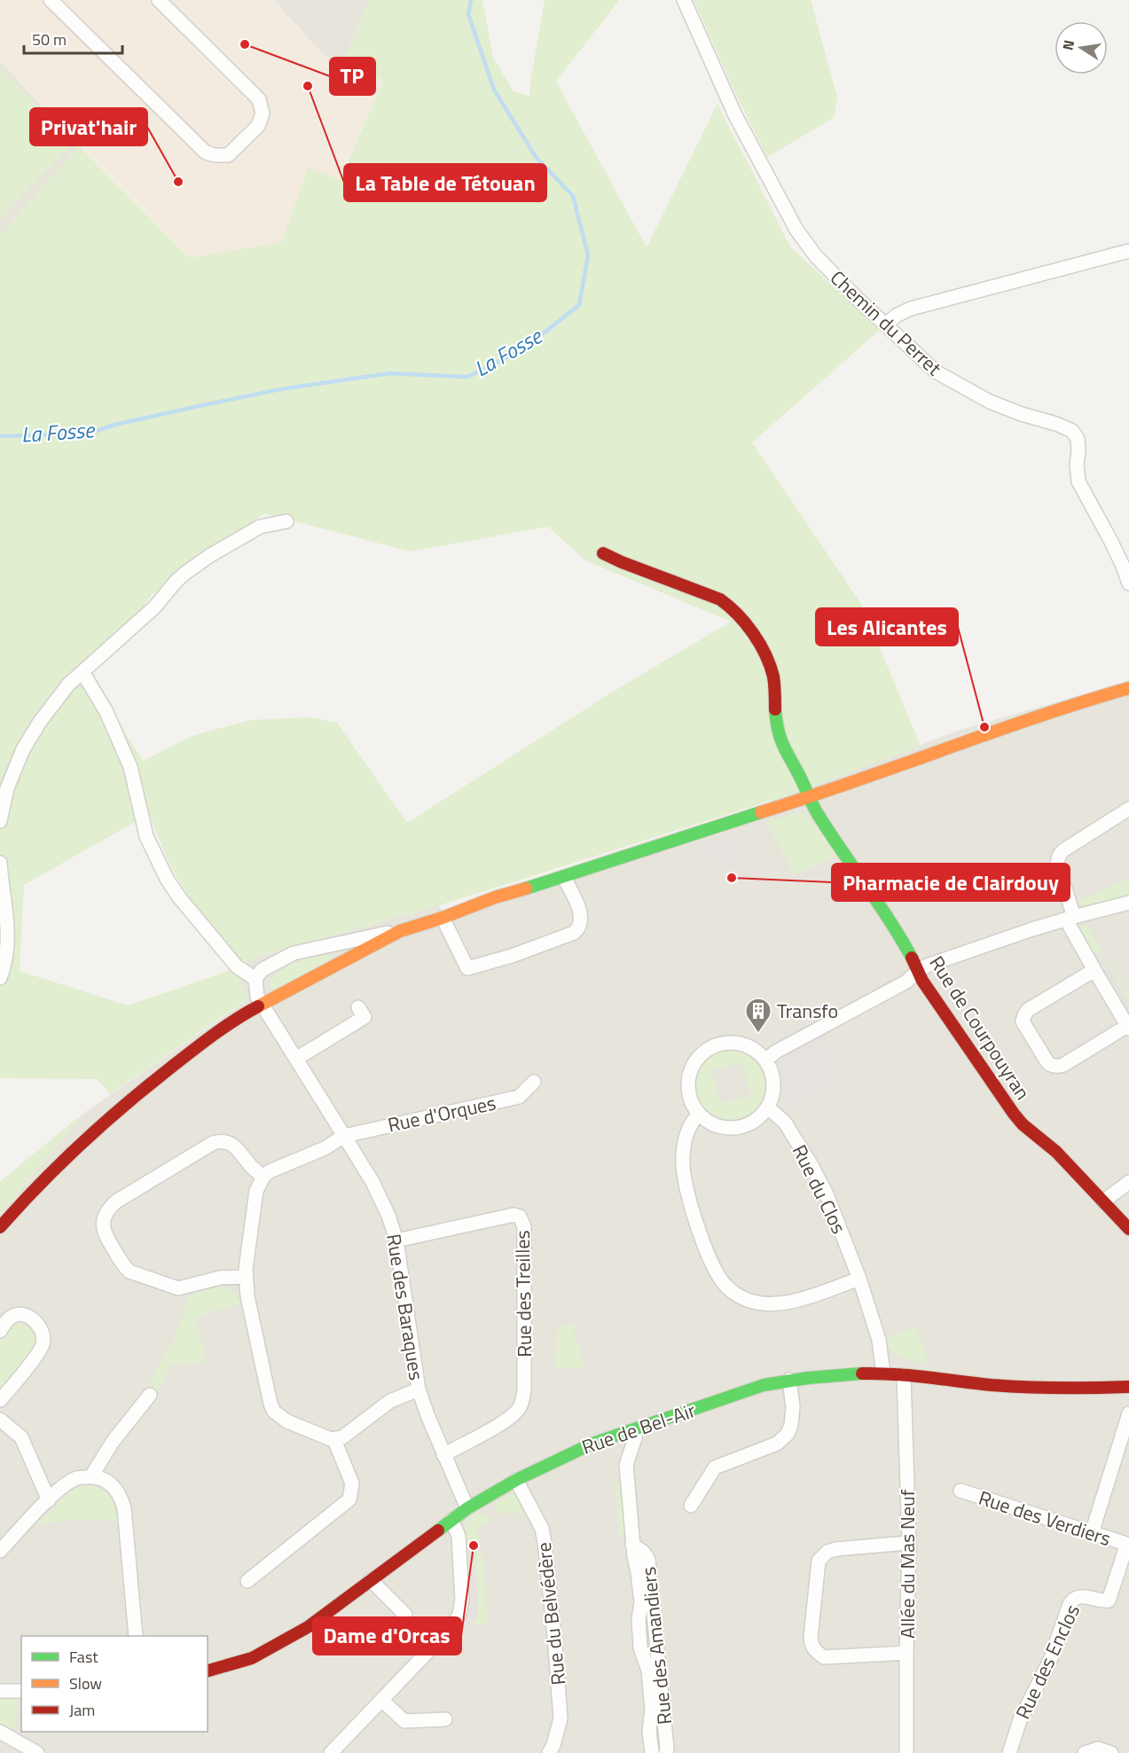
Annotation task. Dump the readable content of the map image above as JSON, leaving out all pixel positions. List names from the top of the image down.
{
  "streets": {
    "street": [
      "Chemin du Perret",
      "Rue de Courpouyran",
      "Rue d'Orques",
      "Rue du Clos",
      "Rue des Treilles",
      "Rue des Baraques",
      "Rue de Bel-Air",
      "Rue des Verdiers",
      "Allée du Mas Neuf",
      "Rue du Belvédère",
      "Rue des Amandiers",
      "Rue des Enclos"
    ]
  },
  "crossings": [
    ["Rue d'Orques", "Rue des Baraques"],
    ["Rue du Clos", "Rue de Bel-Air"],
    ["Rue des Treilles", "Rue des Baraques"],
    ["Rue des Baraques", "Rue de Bel-Air"],
    ["Rue de Bel-Air", "Allée du Mas Neuf"],
    ["Rue de Bel-Air", "Rue du Belvédère"],
    ["Rue de Bel-Air", "Rue des Amandiers"],
    ["Rue des Verdiers", "Rue des Enclos"]
  ],
  "water": ["La Fosse"],
  "places": {
    "other": [
      "TP",
      "La Table de Tétouan",
      "Privat'hair",
      "Les Alicantes",
      "Pharmacie de Clairdouy",
      "Dame d'Orcas"
    ],
    "building": ["Transfo"]
  },
  "legend": ["Fast", "Slow", "Jam"],
  "scale_bar": "50 m",
  "north": "left"
}
